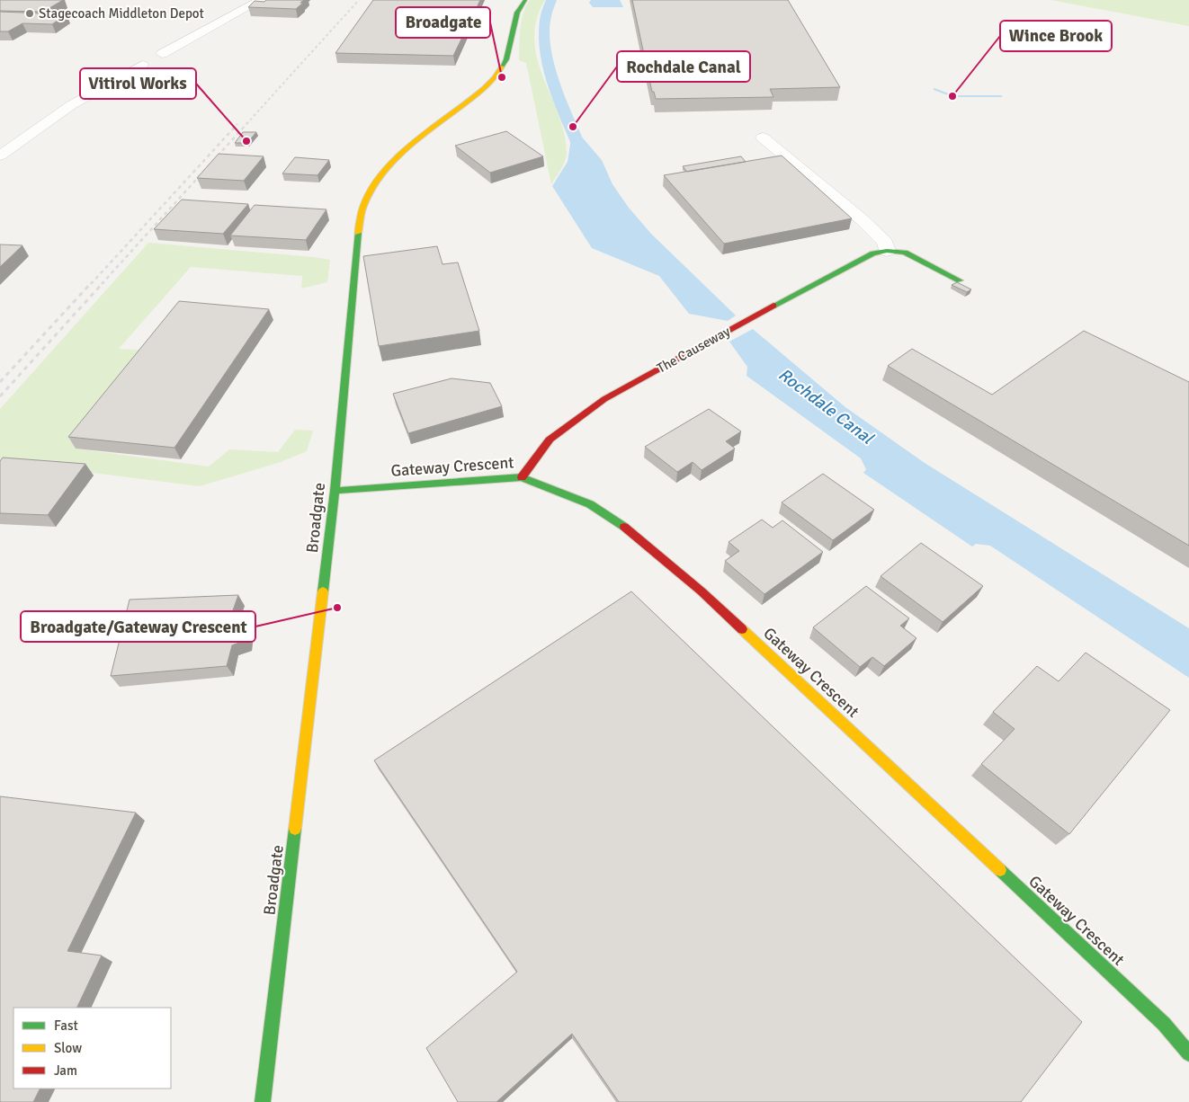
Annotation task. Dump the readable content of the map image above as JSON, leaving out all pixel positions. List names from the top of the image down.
{
  "streets": {
    "street": ["The Causeway", "Gateway Crescent", "Broadgate"]
  },
  "crossings": [
    ["The Causeway", "Gateway Crescent"],
    ["Gateway Crescent", "Broadgate"]
  ],
  "water": ["Rochdale Canal"],
  "places": [
    "Stagecoach Middleton Depot",
    "Broadgate",
    "Wince Brook",
    "Rochdale Canal",
    "Vitirol Works",
    "Broadgate/Gateway Crescent"
  ],
  "legend": ["Fast", "Slow", "Jam"]
}
